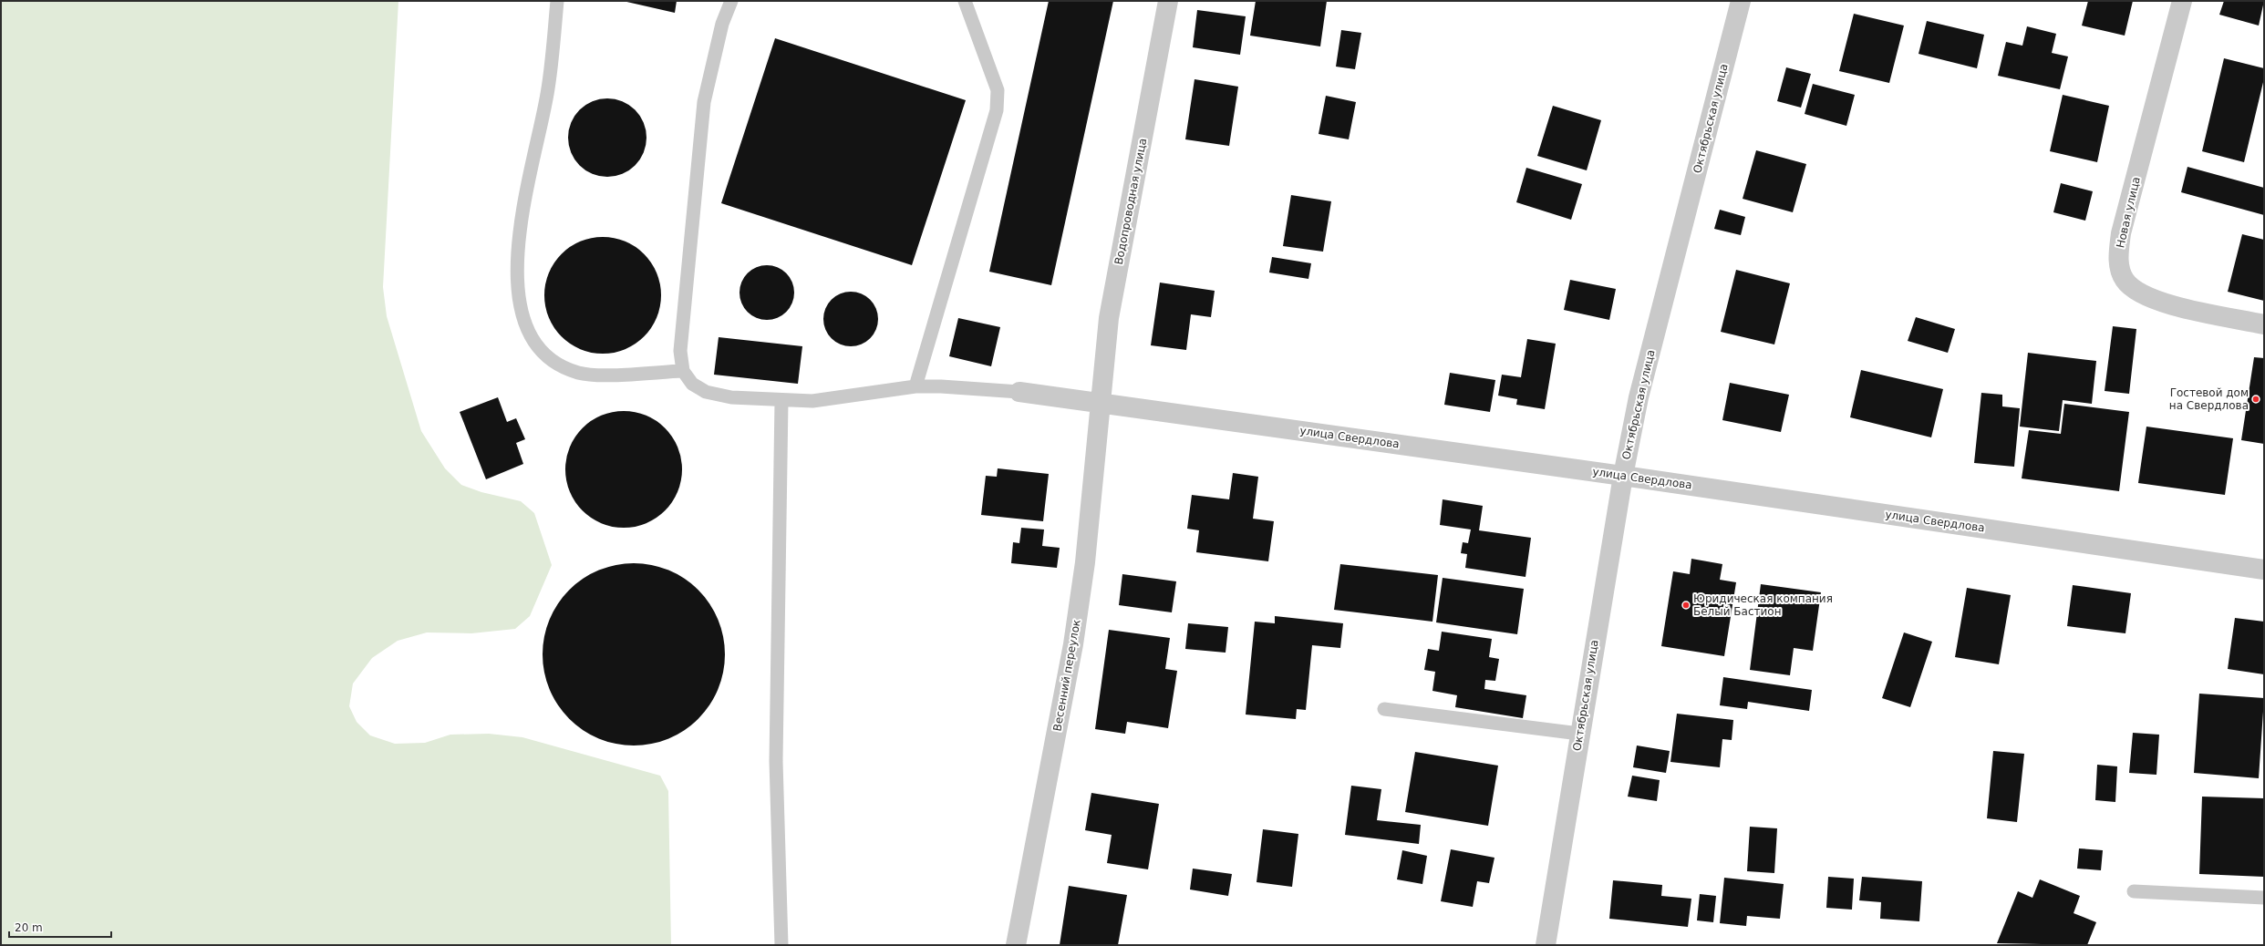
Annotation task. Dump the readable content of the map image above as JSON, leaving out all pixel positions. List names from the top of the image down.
{
  "streets": {
    "street": [
      "Октябрьская улица",
      "Водопроводная улица",
      "Новая улица",
      "улица Свердлова",
      "Весенний переулок"
    ]
  },
  "crossings": [
    ["Октябрьская улица", "улица Свердлова"],
    ["Водопроводная улица", "улица Свердлова"],
    ["Водопроводная улица", "Весенний переулок"],
    ["улица Свердлова", "Весенний переулок"]
  ],
  "places": ["Гостевой дом на Свердлова", "Юридическая компания Белый Бастион"],
  "scale_bar": "20 m"
}
